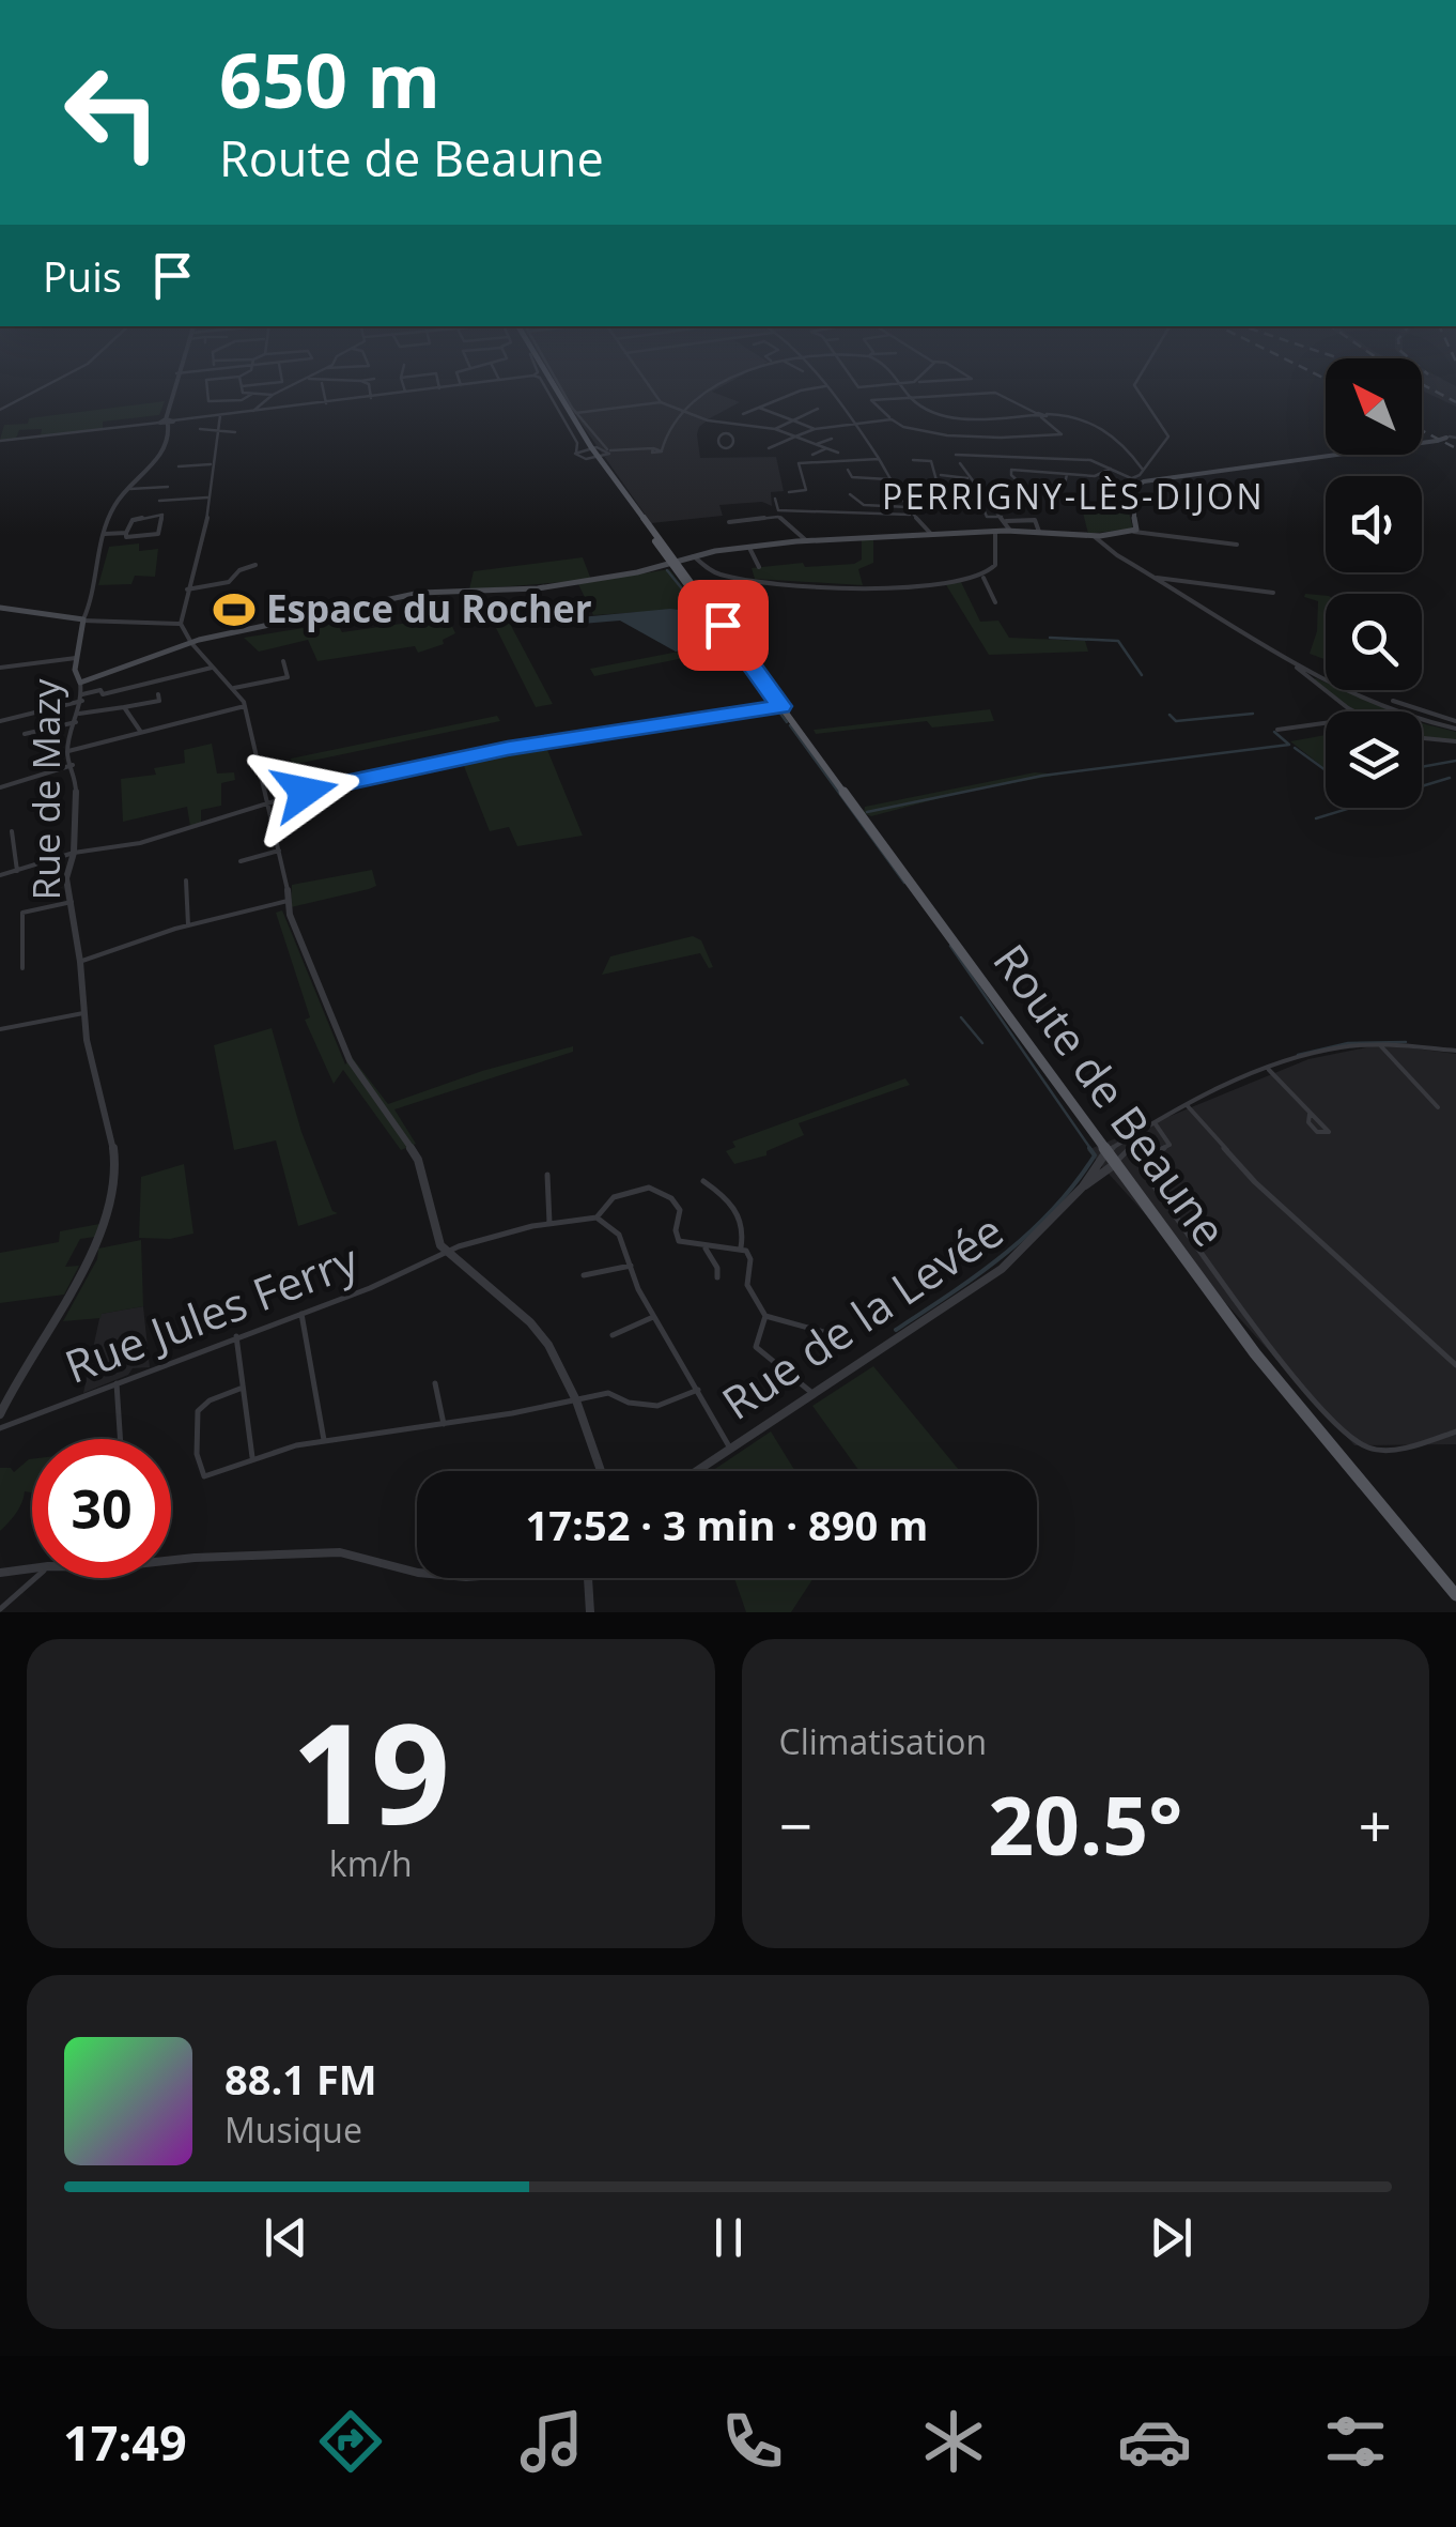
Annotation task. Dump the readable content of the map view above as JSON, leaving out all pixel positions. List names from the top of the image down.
{
  "streets": {
    "main road": ["Rue de Mazy", "Route de Beaune"],
    "street": ["Rue Jules Ferry", "Rue de la Levée"]
  },
  "districts": ["PERRIGNY-LÈS-DIJON"],
  "places": {
    "sports": ["Espace du Rocher"]
  },
  "north": "top left",
  "page": {
    "turn": ["650 m", "Route de Beaune"],
    "then": "Puis",
    "limit": "30",
    "trip": "17:52 · 3 min · 890 m",
    "tile": [
      ["19", "km/h"],
      "Climatisation"
    ],
    "heat": ["−", "20.5°", "+"],
    "song": ["88.1 FM", "Musique"],
    "tabs": "17:49"
  }
}
